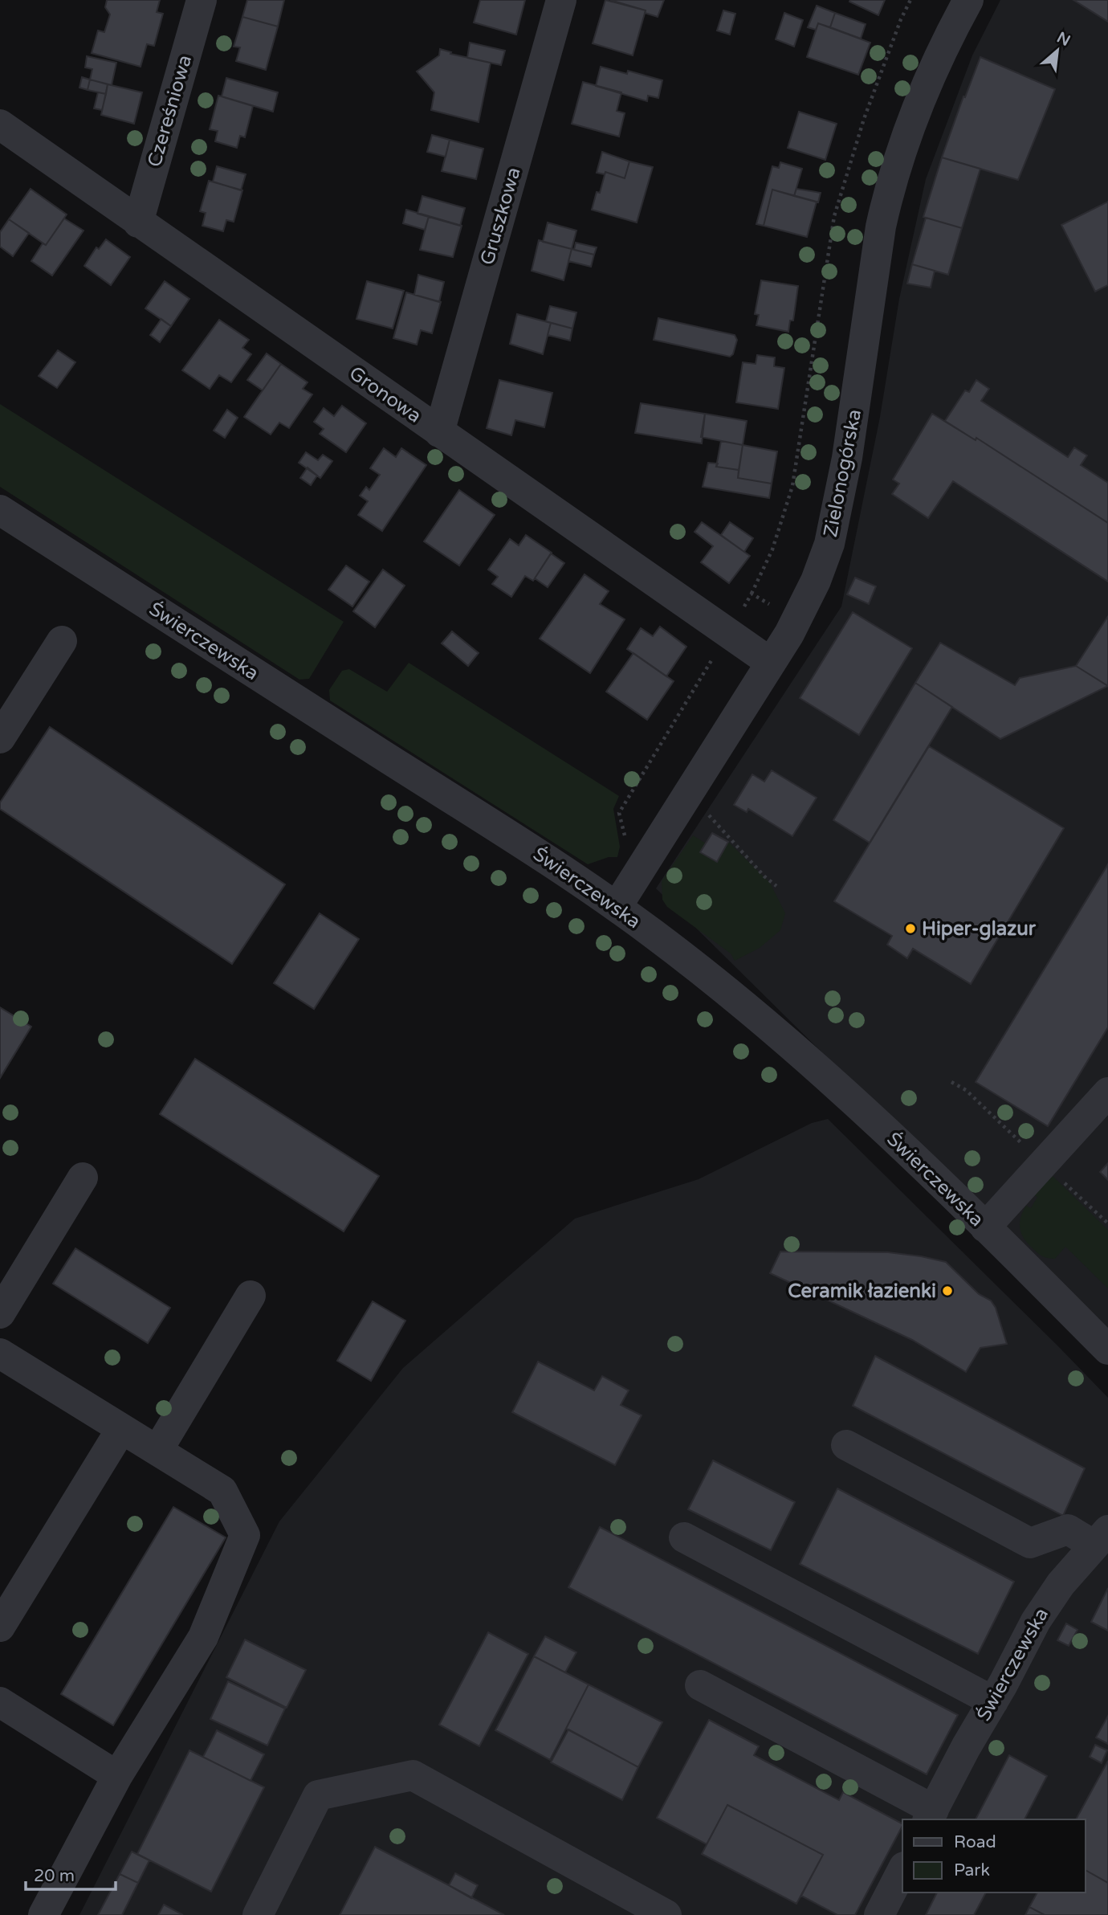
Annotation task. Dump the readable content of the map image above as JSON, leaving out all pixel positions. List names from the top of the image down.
{
  "streets": {
    "street": [
      "Czereśniowa",
      "Gruszkowa",
      "Gronowa",
      "Zielonogórska",
      "Świerczewska"
    ]
  },
  "crossings": [
    ["Czereśniowa", "Gronowa"],
    ["Gruszkowa", "Gronowa"],
    ["Gronowa", "Zielonogórska"],
    ["Zielonogórska", "Świerczewska"]
  ],
  "places": ["Hiper-glazur", "Ceramik łazienki"],
  "legend": ["Road", "Park"],
  "scale_bar": "20 m",
  "north": "top right"
}
